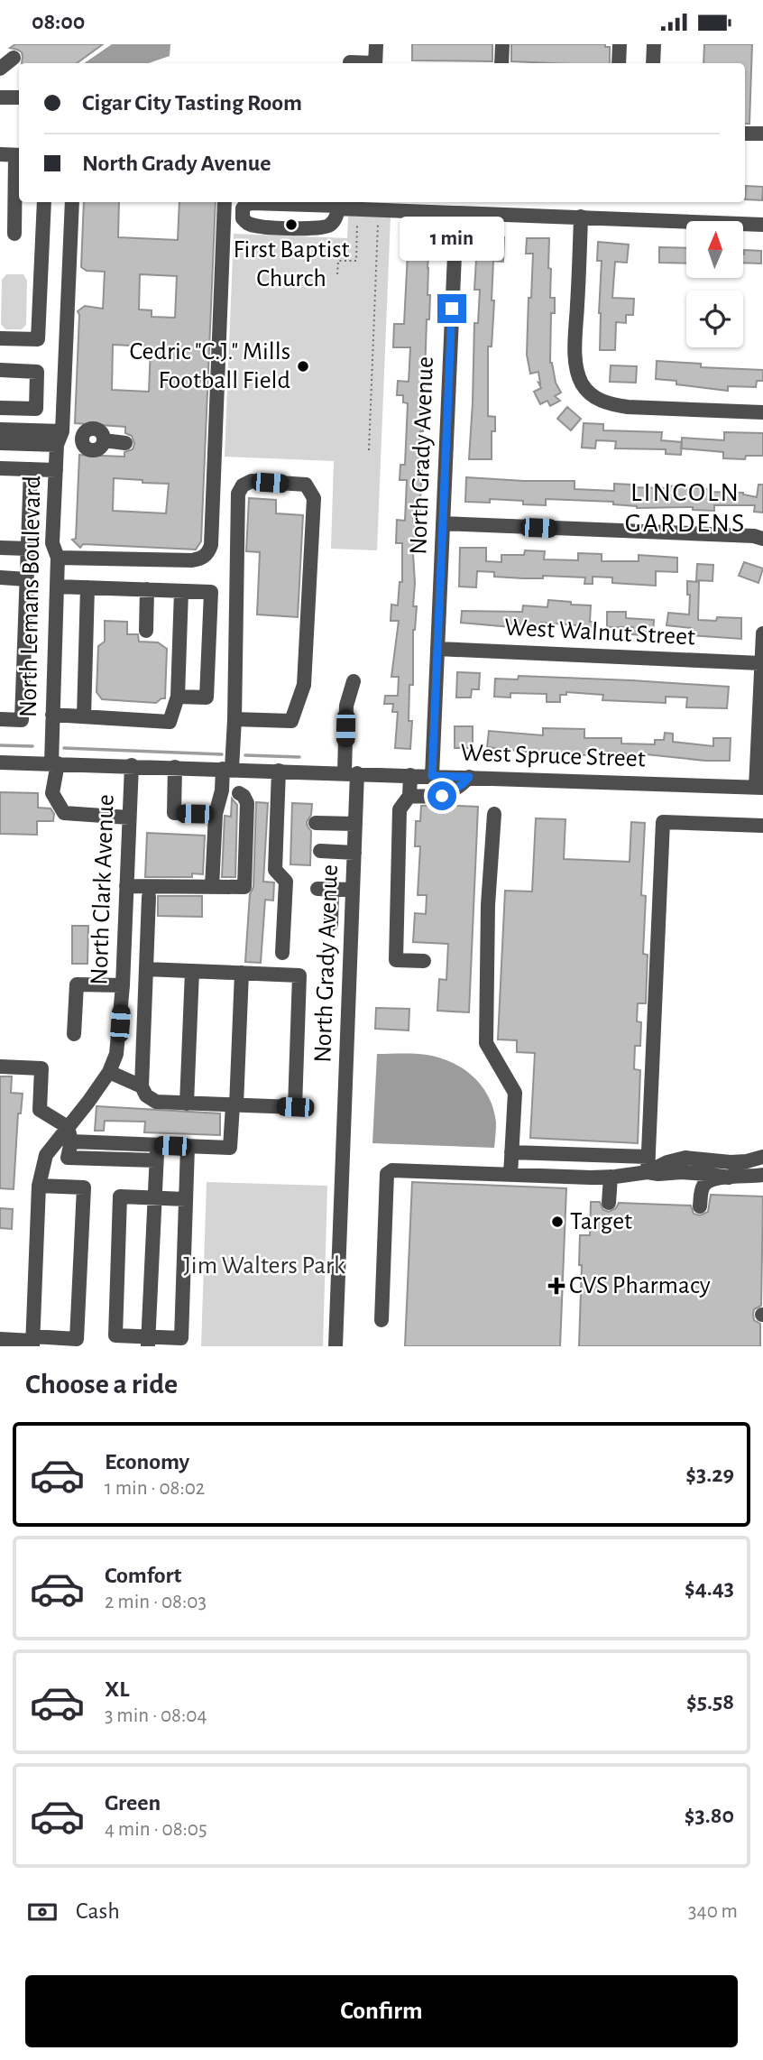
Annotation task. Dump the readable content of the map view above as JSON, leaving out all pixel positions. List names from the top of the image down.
{
  "streets": {
    "street": [
      "North Grady Avenue",
      "North Lemans Boulevard",
      "West Walnut Street",
      "West Spruce Street",
      "North Clark Avenue"
    ]
  },
  "crossings": [
    ["North Grady Avenue", "West Walnut Street"],
    ["North Grady Avenue", "West Spruce Street"],
    ["North Lemans Boulevard", "West Spruce Street"],
    ["North Lemans Boulevard", "North Clark Avenue"],
    ["West Spruce Street", "North Clark Avenue"]
  ],
  "districts": ["LINCOLN GARDENS"],
  "parks": ["Jim Walters Park"],
  "places": {
    "other": ["First Baptist Church", "Cedric \"C.J.\" Mills Football Field", "Target"],
    "health": ["CVS Pharmacy"]
  },
  "north": "top",
  "page": {
    "status": "08:00",
    "banner": ["Cigar City Tasting Room", "North Grady Avenue"],
    "bubble": "1 min",
    "heading": "Choose a ride",
    "list": [
      {
        "name": "Economy",
        "note": "1 min · 08:02",
        "value": "$3.29"
      },
      {
        "name": "Comfort",
        "note": "2 min · 08:03",
        "value": "$4.43"
      },
      {
        "name": "XL",
        "note": "3 min · 08:04",
        "value": "$5.58"
      },
      {
        "name": "Green",
        "note": "4 min · 08:05",
        "value": "$3.80"
      }
    ],
    "pay": ["Cash", "340 m"],
    "buttons": "Confirm"
  }
}
